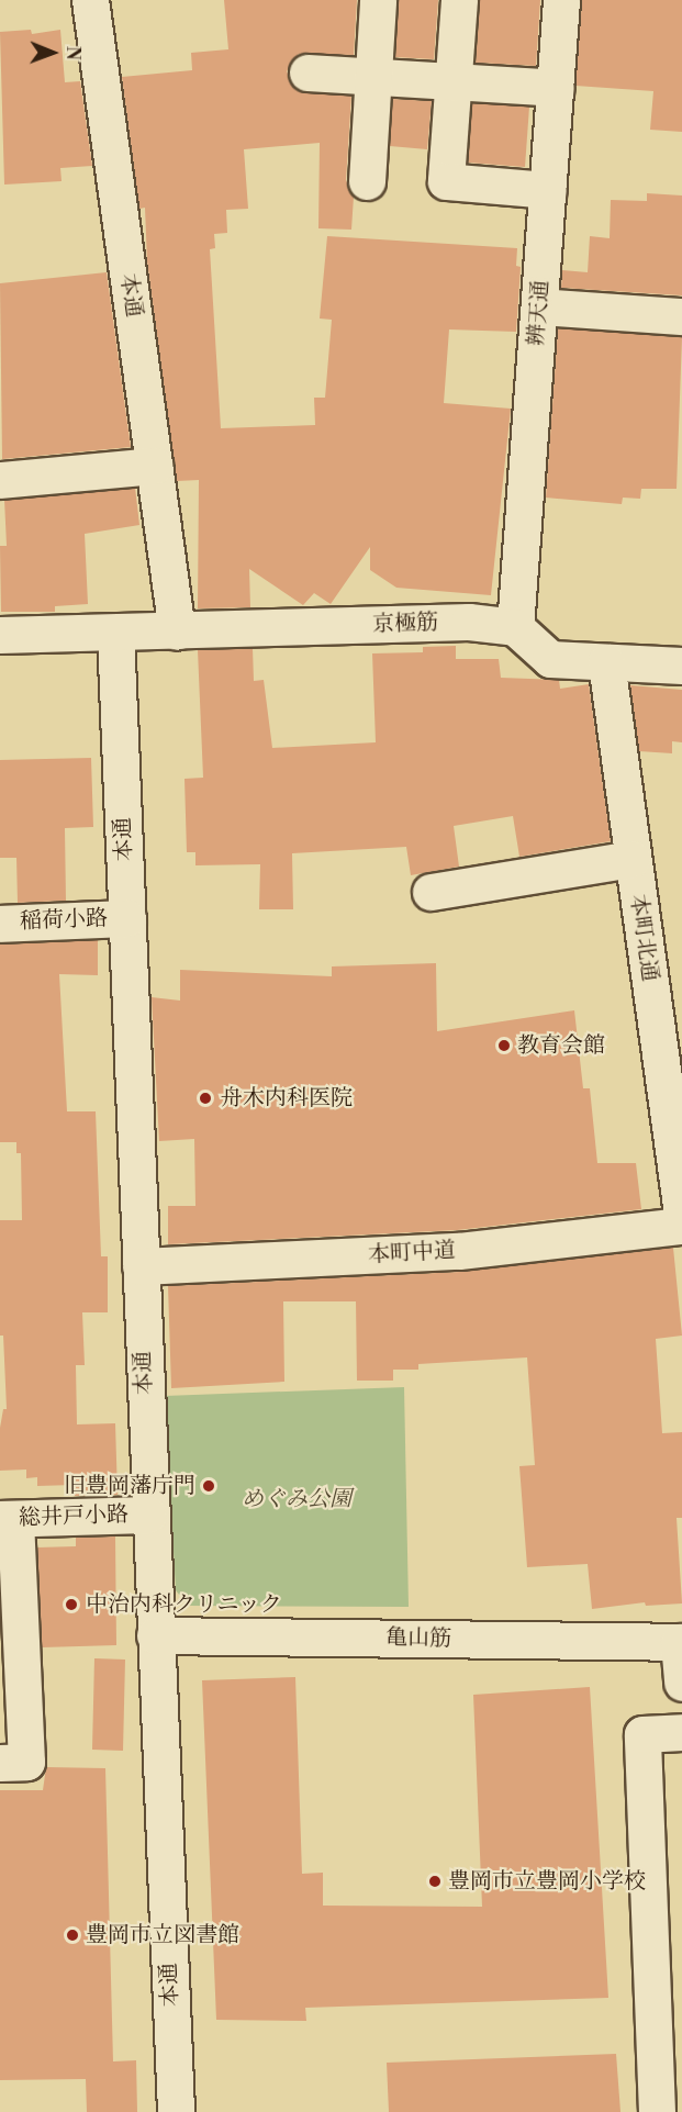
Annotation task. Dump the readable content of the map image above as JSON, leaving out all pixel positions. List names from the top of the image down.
{
  "streets": {
    "street": [
      "本通",
      "辨天通",
      "京極筋",
      "稲荷小路",
      "本町北通",
      "本町中道",
      "総井戸小路",
      "亀山筋"
    ]
  },
  "crossings": [
    ["本通", "京極筋"],
    ["本通", "稲荷小路"],
    ["本通", "本町中道"],
    ["本通", "総井戸小路"],
    ["本通", "亀山筋"],
    ["辨天通", "京極筋"]
  ],
  "parks": ["めぐみ公園"],
  "places": [
    "教育会館",
    "舟木内科医院",
    "旧豊岡藩庁門",
    "中治内科クリニック",
    "豊岡市立豊岡小学校",
    "豊岡市立図書館"
  ],
  "north": "right"
}
